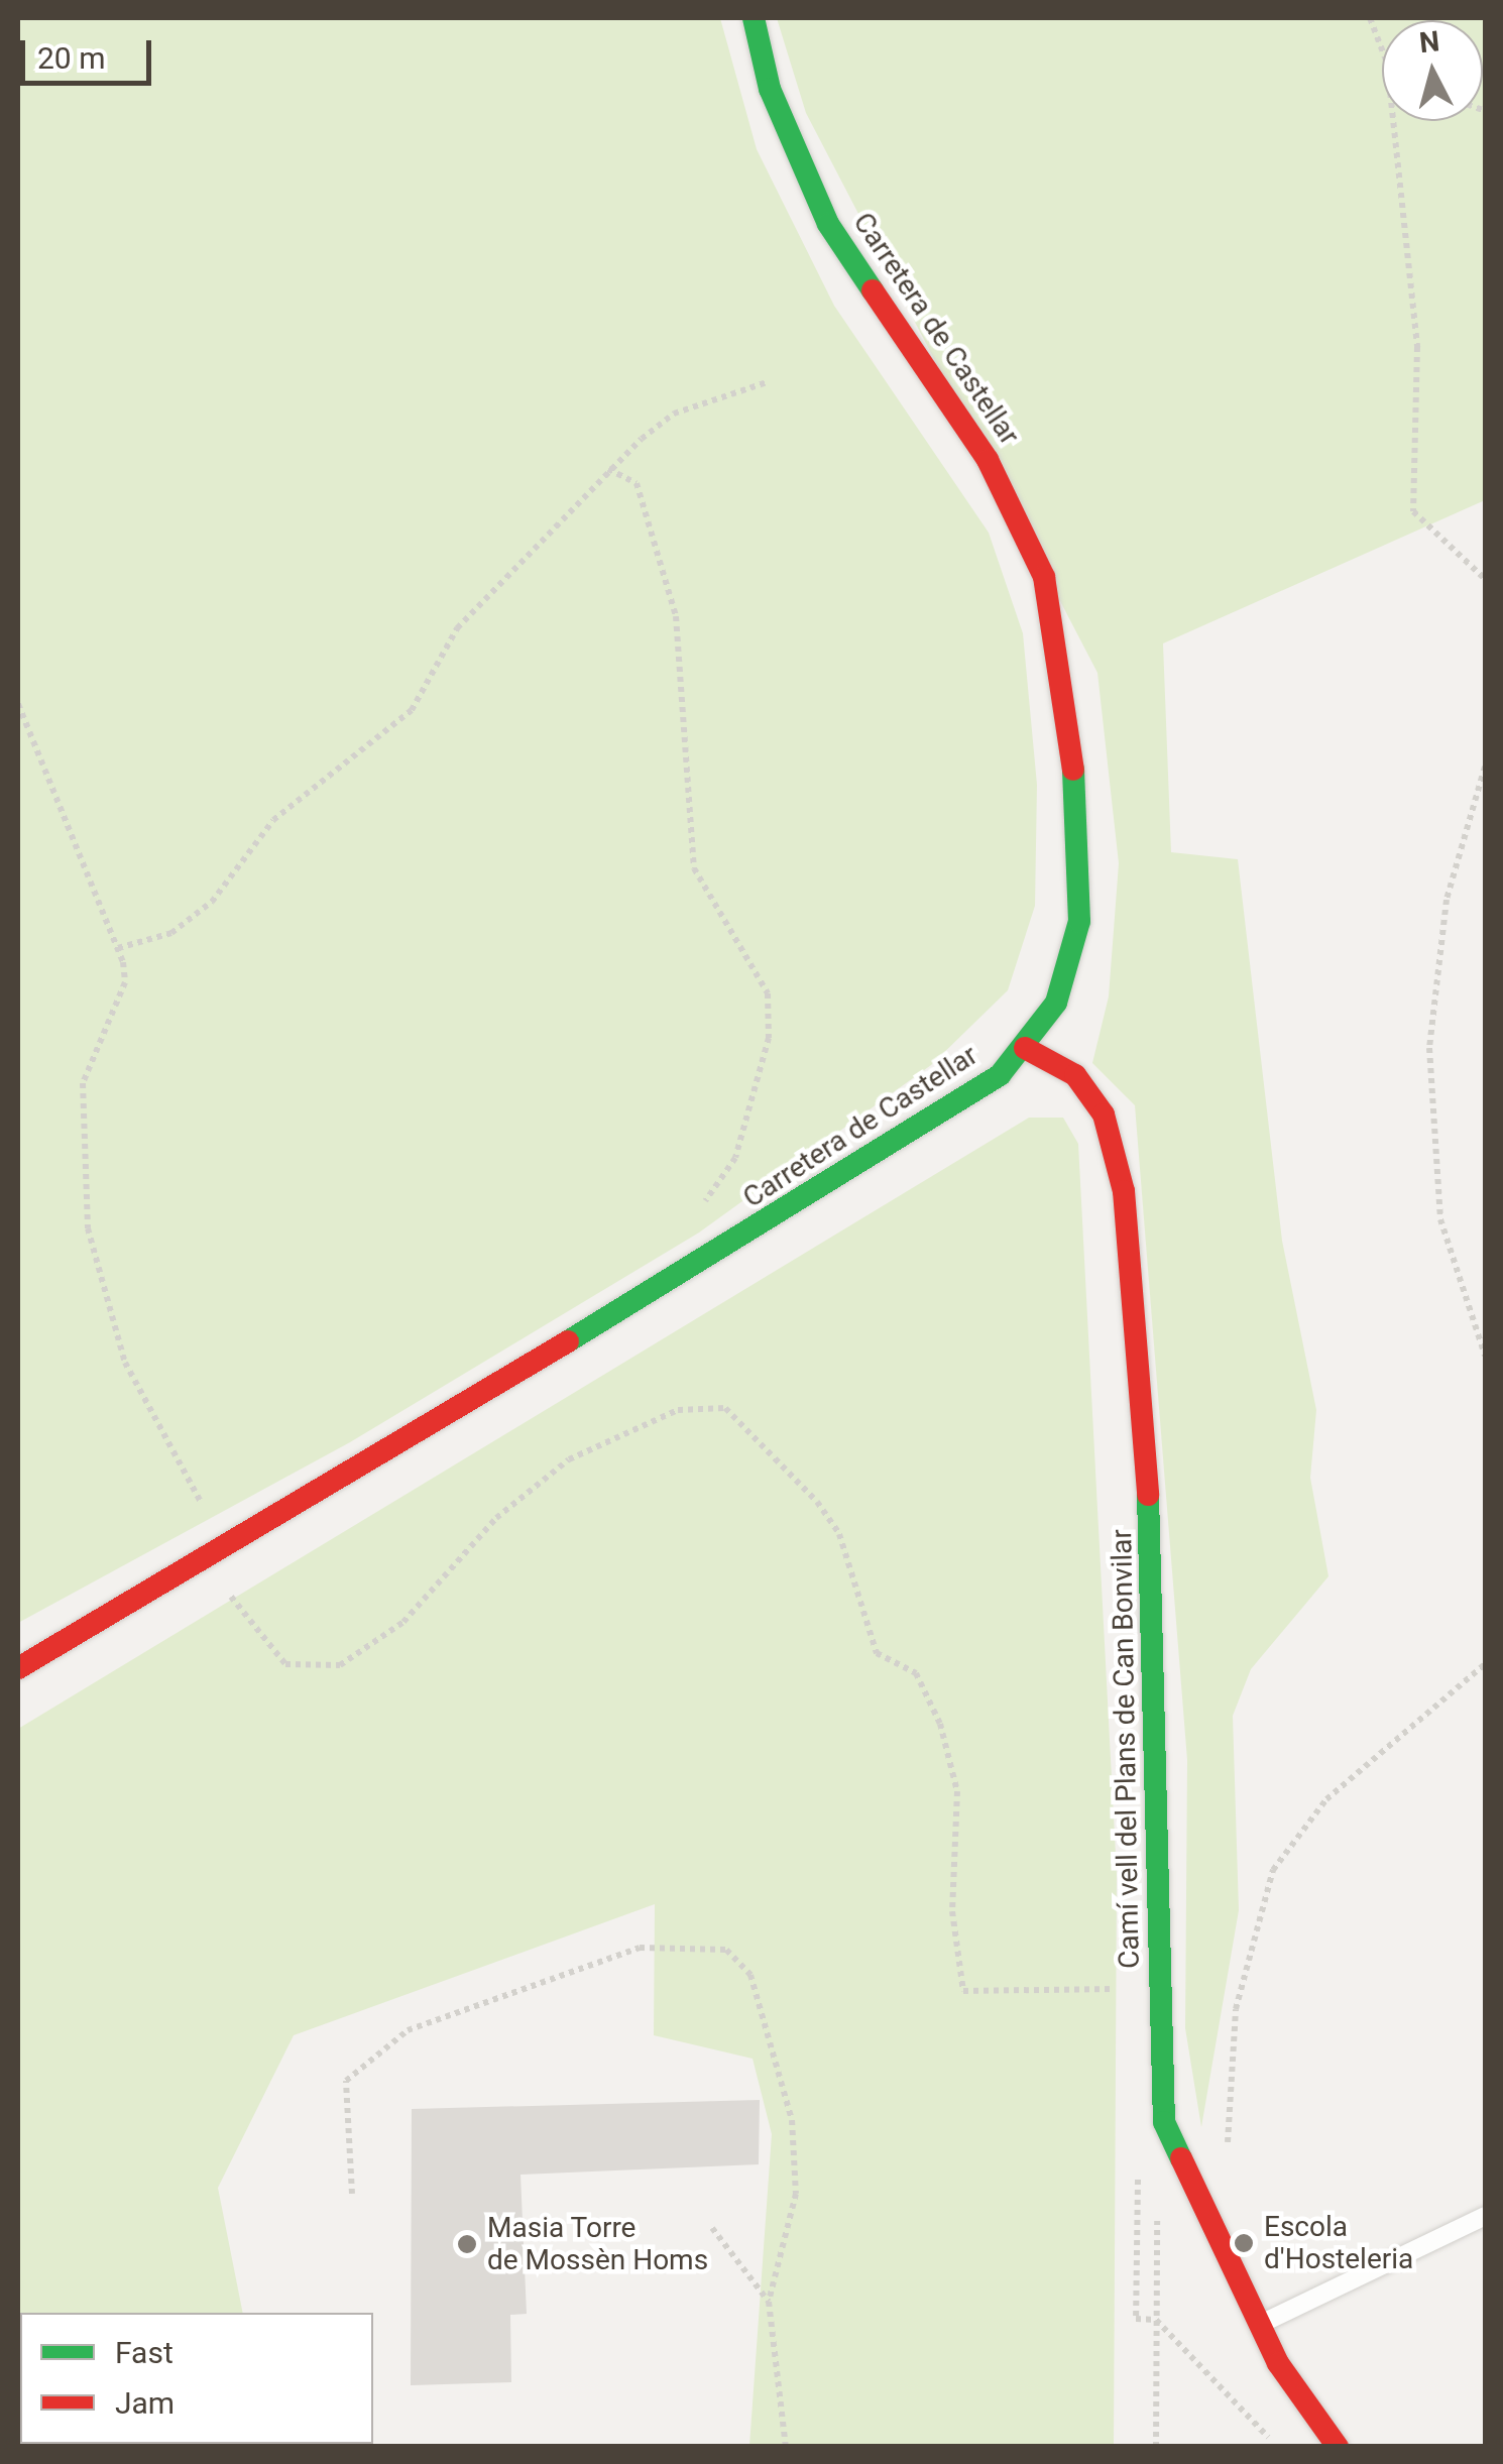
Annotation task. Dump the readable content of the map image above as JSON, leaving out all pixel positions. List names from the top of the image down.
{
  "streets": {
    "street": ["Carretera de Castellar", "Camí vell del Plans de Can Bonvilar"]
  },
  "crossings": [
    ["Carretera de Castellar", "Camí vell del Plans de Can Bonvilar"]
  ],
  "places": ["Escola d'Hosteleria", "Masia Torre de Mossèn Homs"],
  "legend": ["Fast", "Jam"],
  "scale_bar": "20 m",
  "north": "top"
}
